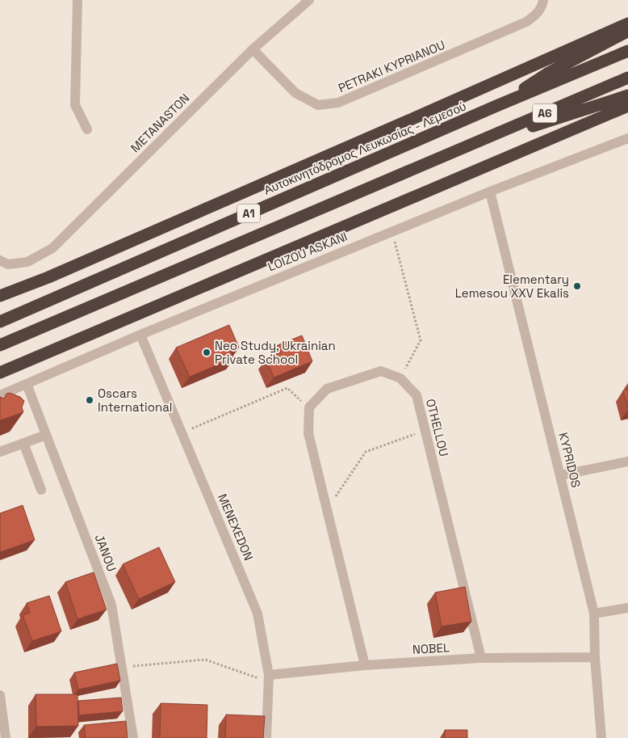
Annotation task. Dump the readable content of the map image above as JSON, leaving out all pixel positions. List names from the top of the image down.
{
  "streets": {
    "highway": ["A6", "Αυτοκινητόδρομος Λευκωσίας - Λεμεσού", "A1"],
    "street": [
      "PETRAKI KYPRIANOU",
      "METANASTON",
      "LOIZOU ASKANI",
      "OTHELLOU",
      "KYPRIDOS",
      "MENEXEDON",
      "JANOU",
      "NOBEL"
    ]
  },
  "crossings": [
    ["PETRAKI KYPRIANOU", "METANASTON"],
    ["A6", "Αυτοκινητόδρομος Λευκωσίας - Λεμεσού"],
    ["A6", "A1"],
    ["LOIZOU ASKANI", "KYPRIDOS"],
    ["LOIZOU ASKANI", "MENEXEDON"],
    ["LOIZOU ASKANI", "JANOU"],
    ["OTHELLOU", "NOBEL"],
    ["KYPRIDOS", "NOBEL"],
    ["MENEXEDON", "NOBEL"]
  ],
  "places": ["Elementary Lemesou XXV Ekalis", "Neo Study, Ukrainian Private School", "Oscars International"]
}
